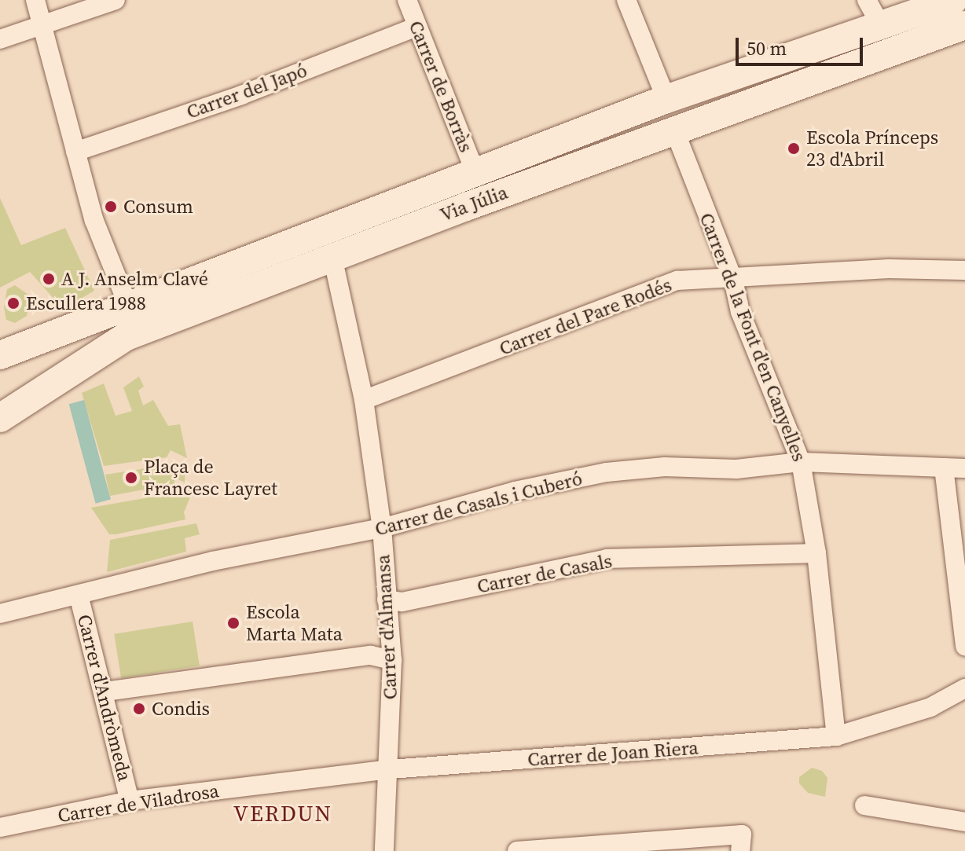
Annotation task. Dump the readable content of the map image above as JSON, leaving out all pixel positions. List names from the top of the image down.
{
  "streets": {
    "street": [
      "Carrer de Borràs",
      "Carrer del Japó",
      "Via Júlia",
      "Carrer del Pare Rodés",
      "Carrer de la Font d'en Canyelles",
      "Carrer de Casals i Cuberó",
      "Carrer de Casals",
      "Carrer d'Almansa",
      "Carrer d'Andròmeda",
      "Carrer de Joan Riera",
      "Carrer de Viladrosa"
    ]
  },
  "crossings": [
    ["Carrer de Borràs", "Carrer del Japó"],
    ["Carrer de Borràs", "Via Júlia"],
    ["Via Júlia", "Carrer de la Font d'en Canyelles"],
    ["Via Júlia", "Carrer d'Almansa"],
    ["Carrer del Pare Rodés", "Carrer de la Font d'en Canyelles"],
    ["Carrer del Pare Rodés", "Carrer d'Almansa"],
    ["Carrer de la Font d'en Canyelles", "Carrer de Casals i Cuberó"],
    ["Carrer de la Font d'en Canyelles", "Carrer de Casals"],
    ["Carrer de la Font d'en Canyelles", "Carrer de Joan Riera"],
    ["Carrer de Casals i Cuberó", "Carrer d'Almansa"],
    ["Carrer de Casals i Cuberó", "Carrer d'Andròmeda"],
    ["Carrer de Casals", "Carrer d'Almansa"],
    ["Carrer d'Almansa", "Carrer de Joan Riera"],
    ["Carrer d'Almansa", "Carrer de Viladrosa"],
    ["Carrer d'Andròmeda", "Carrer de Viladrosa"],
    ["Carrer de Joan Riera", "Carrer de Viladrosa"]
  ],
  "districts": ["VERDUN"],
  "places": [
    "Escola Prínceps 23 d'Abril",
    "Consum",
    "A J. Anselm Clavé",
    "Escullera 1988",
    "Plaça de Francesc Layret",
    "Escola Marta Mata",
    "Condis"
  ],
  "scale_bar": "50 m"
}
